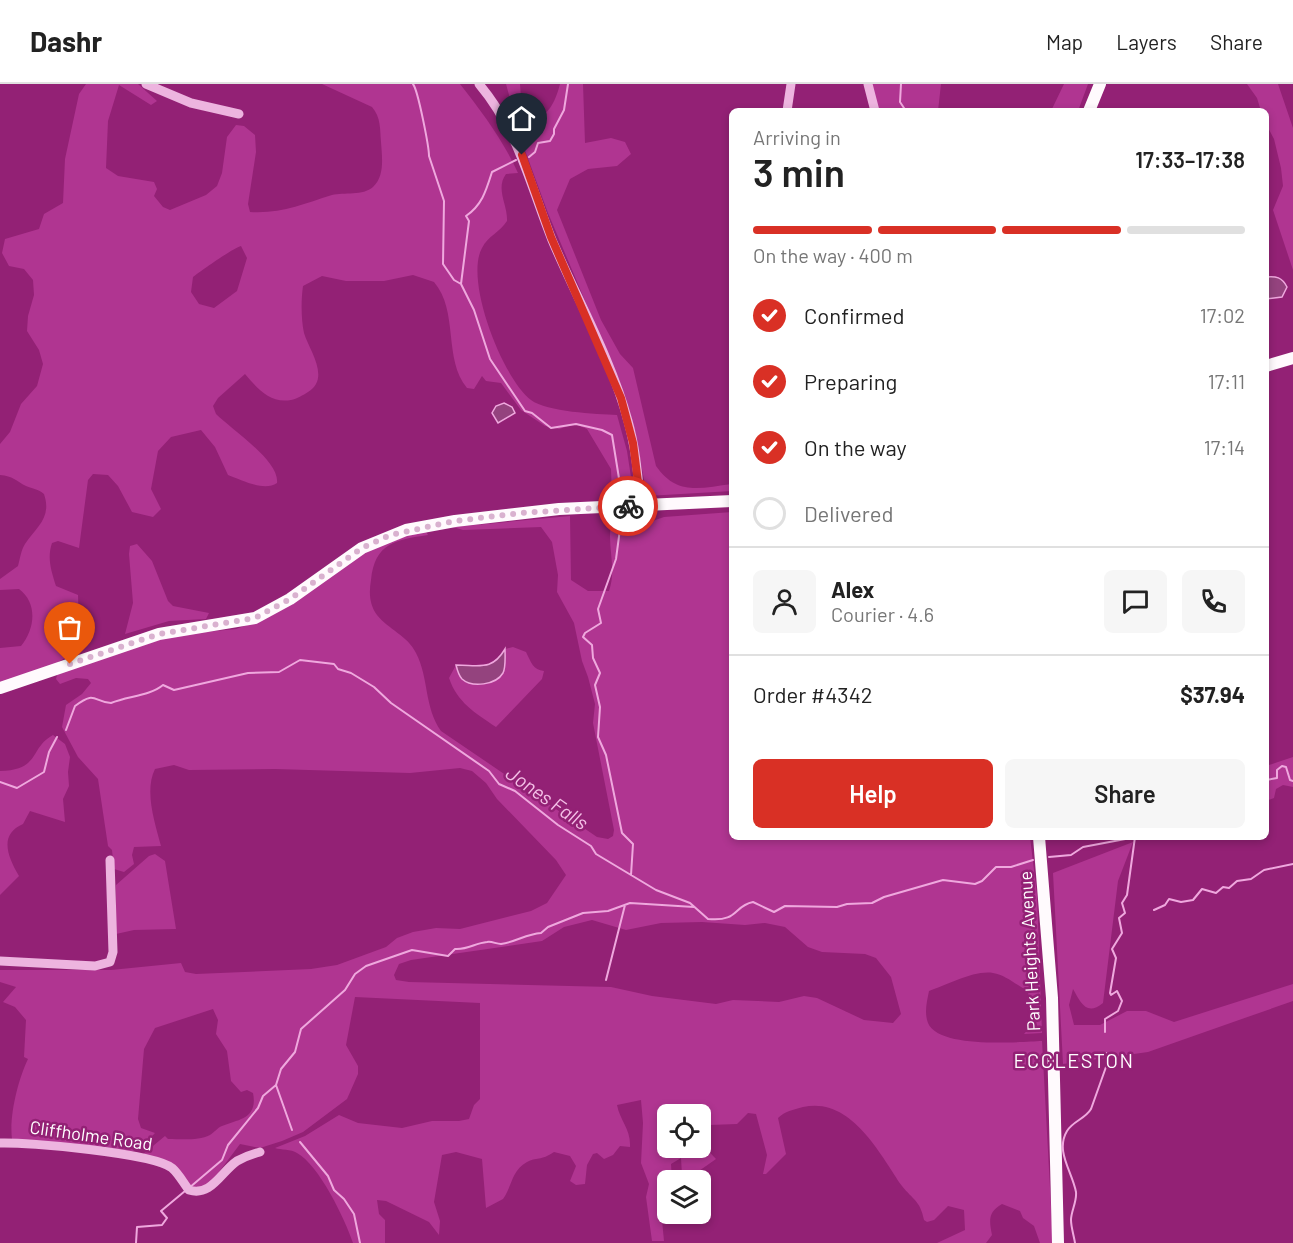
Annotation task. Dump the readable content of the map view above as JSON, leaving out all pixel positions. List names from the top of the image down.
{
  "streets": {
    "main road": ["Park Heights Avenue"],
    "street": ["Cliffholme Road"]
  },
  "districts": ["ECCLESTON"],
  "water": ["Jones Falls"],
  "page": {
    "header": "Dashr",
    "nav": ["Map", "Layers", "Share"],
    "heading": ["3 min", "Arriving in", "17:33–17:38"],
    "panel": [
      "Alex",
      "Courier · 4.6",
      "Order #4342",
      "$37.94"
    ],
    "bar": "On the way · 400 m",
    "list": [
      ["Confirmed", "17:02"],
      ["Preparing", "17:11"],
      ["On the way", "17:14"],
      "Delivered"
    ],
    "buttons": ["Help", "Share"]
  }
}
